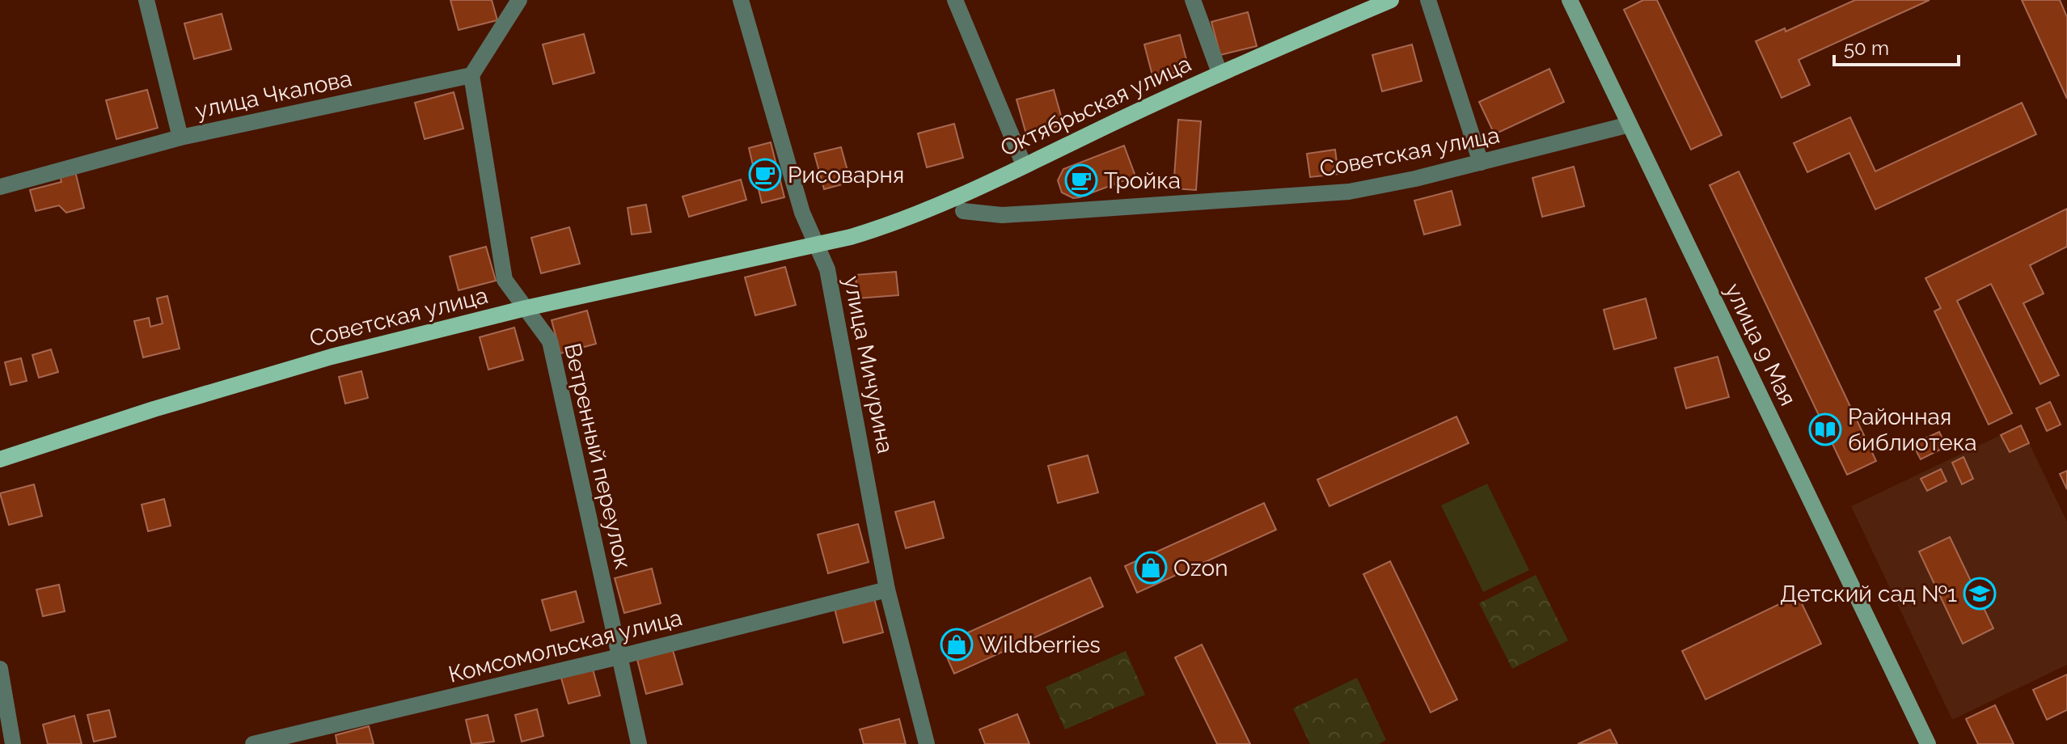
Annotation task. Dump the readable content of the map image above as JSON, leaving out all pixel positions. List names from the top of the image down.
{
  "streets": {
    "main road": ["Октябрьская улица", "Советская улица", "улица 9 Мая"],
    "street": [
      "улица Чкалова",
      "улица Мичурина",
      "Ветренный переулок",
      "Комсомольская улица"
    ]
  },
  "crossings": [
    ["улица Чкалова", "Ветренный переулок"],
    ["Октябрьская улица", "Советская улица"],
    ["Октябрьская улица", "улица Мичурина"],
    ["Советская улица", "улица 9 Мая"],
    ["Советская улица", "улица Мичурина"],
    ["Советская улица", "Ветренный переулок"],
    ["улица Мичурина", "Комсомольская улица"],
    ["Ветренный переулок", "Комсомольская улица"]
  ],
  "places": {
    "cafe": ["Рисоварня", "Тройка"],
    "library": ["Районная библиотека"],
    "shop": ["Ozon", "Wildberries"],
    "school or university": ["Детский сад №1"]
  },
  "scale_bar": "50 m"
}
